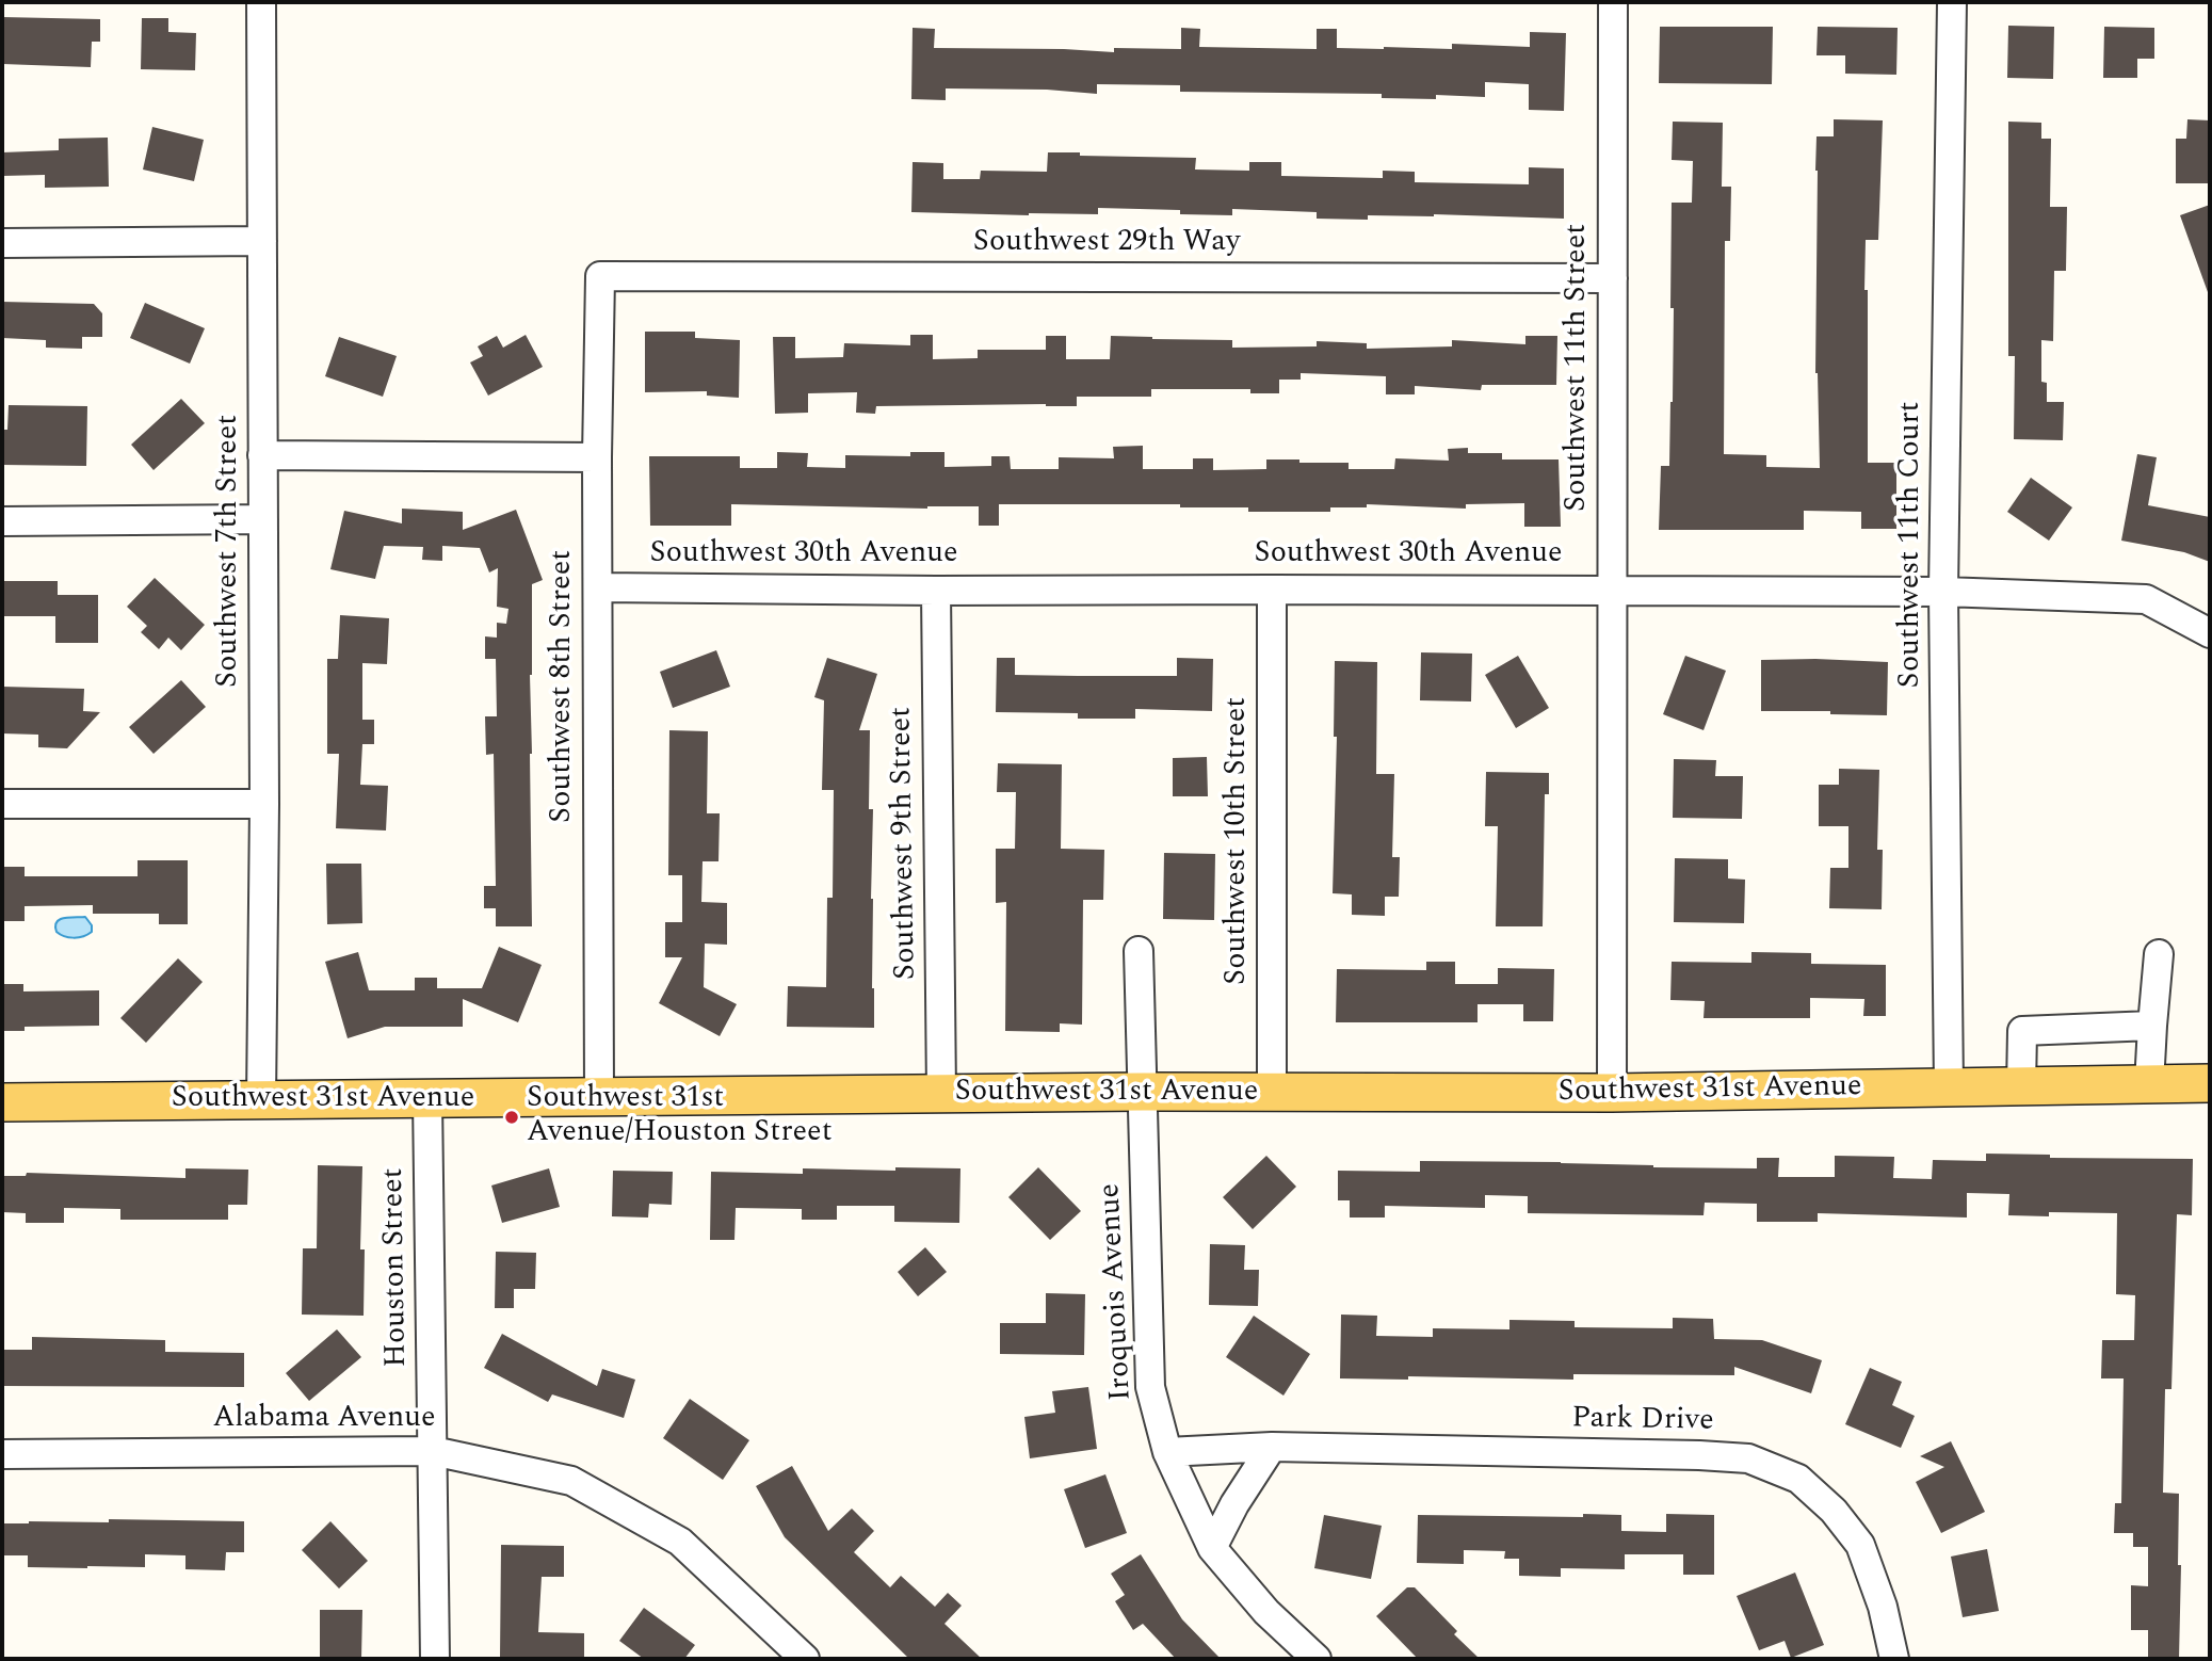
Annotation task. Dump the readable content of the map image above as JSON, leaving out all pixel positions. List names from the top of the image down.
{
  "streets": {
    "main road": ["Southwest 31st Avenue"],
    "street": [
      "Southwest 29th Way",
      "Southwest 11th Street",
      "Southwest 11th Court",
      "Southwest 7th Street",
      "Southwest 30th Avenue",
      "Southwest 8th Street",
      "Southwest 10th Street",
      "Southwest 9th Street",
      "Houston Street",
      "Iroquois Avenue",
      "Alabama Avenue",
      "Park Drive"
    ]
  },
  "crossings": [
    ["Southwest 29th Way", "Southwest 11th Street"],
    ["Southwest 29th Way", "Southwest 8th Street"],
    ["Southwest 11th Street", "Southwest 30th Avenue"],
    ["Southwest 11th Street", "Southwest 31st Avenue"],
    ["Southwest 11th Court", "Southwest 30th Avenue"],
    ["Southwest 11th Court", "Southwest 31st Avenue"],
    ["Southwest 7th Street", "Southwest 31st Avenue"],
    ["Southwest 30th Avenue", "Southwest 8th Street"],
    ["Southwest 30th Avenue", "Southwest 10th Street"],
    ["Southwest 30th Avenue", "Southwest 9th Street"],
    ["Southwest 8th Street", "Southwest 31st Avenue"],
    ["Southwest 10th Street", "Southwest 31st Avenue"],
    ["Southwest 9th Street", "Southwest 31st Avenue"],
    ["Southwest 31st Avenue", "Houston Street"],
    ["Southwest 31st Avenue", "Iroquois Avenue"],
    ["Houston Street", "Alabama Avenue"],
    ["Iroquois Avenue", "Park Drive"]
  ],
  "places": ["Southwest 31st Avenue/Houston Street"]
}
